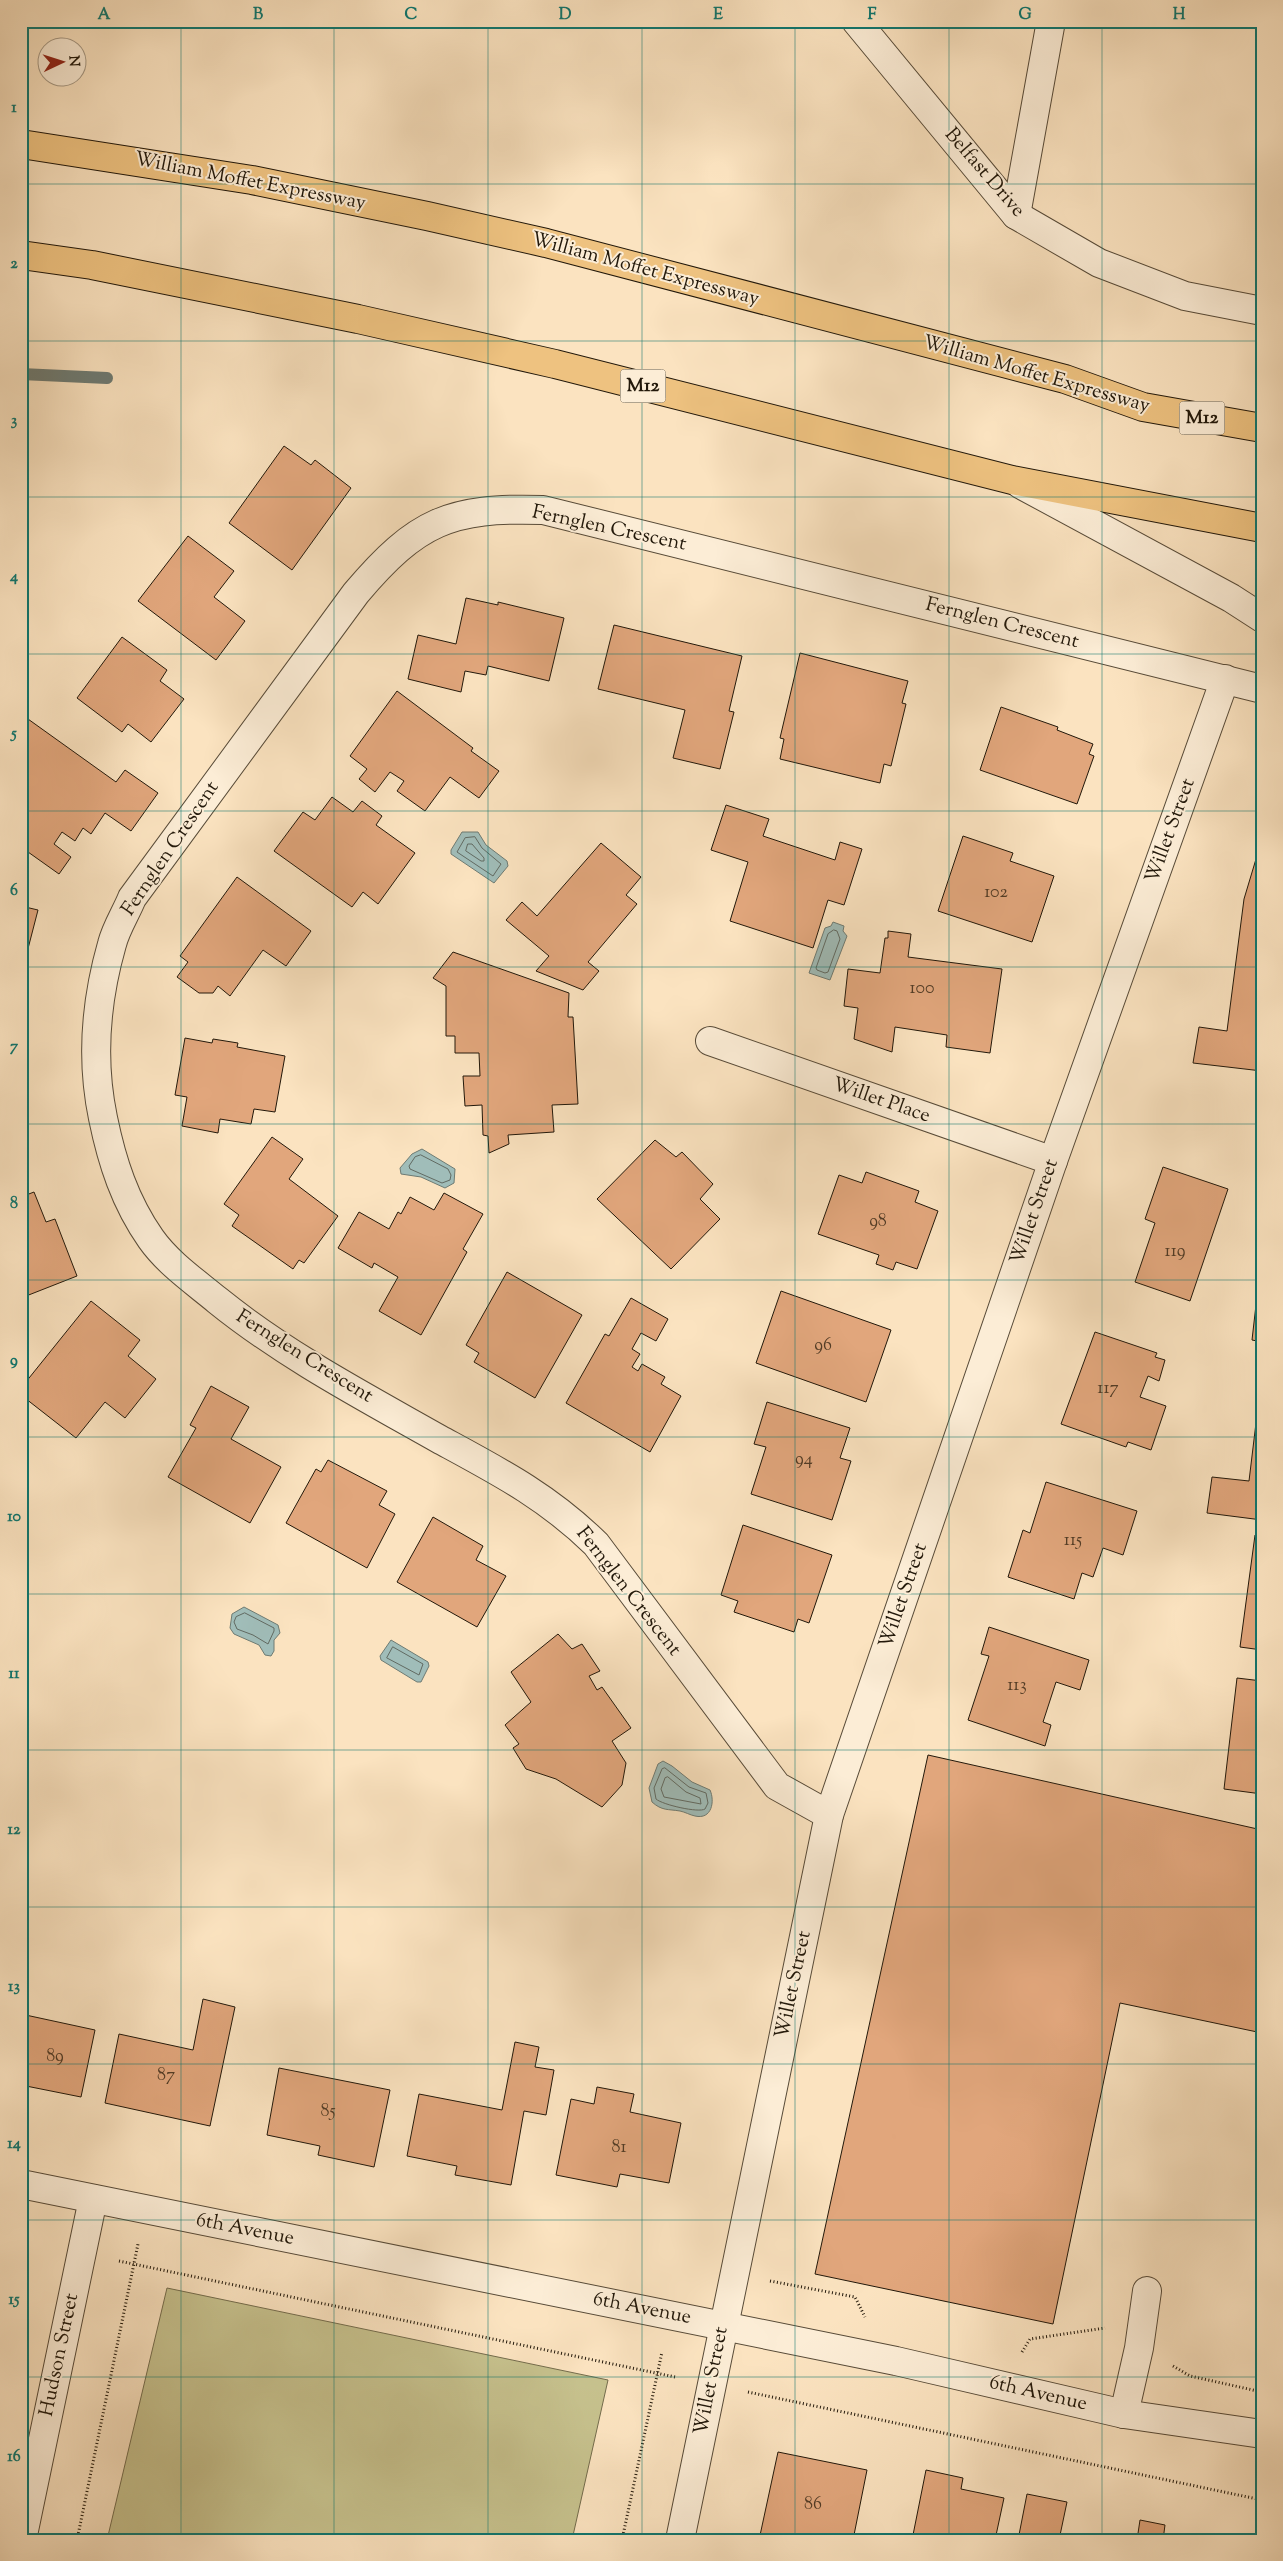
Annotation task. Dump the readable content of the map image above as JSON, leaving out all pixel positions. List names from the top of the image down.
{
  "streets": {
    "main road": ["William Moffet Expressway", "M12"],
    "street": [
      "Belfast Drive",
      "Fernglen Crescent",
      "Willet Street",
      "Willet Place",
      "6th Avenue",
      "Hudson Street"
    ]
  },
  "crossings": [
    ["Fernglen Crescent", "Willet Street"],
    ["Willet Street", "Willet Place"],
    ["Willet Street", "6th Avenue"],
    ["6th Avenue", "Hudson Street"]
  ],
  "house_numbers": [
    "102",
    "100",
    "98",
    "119",
    "96",
    "117",
    "94",
    "115",
    "113",
    "89",
    "87",
    "85",
    "81",
    "86"
  ],
  "north": "right",
  "grid": {
    "columns": [
      "A",
      "B",
      "C",
      "D",
      "E",
      "F",
      "G",
      "H"
    ],
    "rows": [
      "1",
      "2",
      "3",
      "4",
      "5",
      "6",
      "7",
      "8",
      "9",
      "10",
      "11",
      "12",
      "13",
      "14",
      "15",
      "16"
    ]
  }
}
